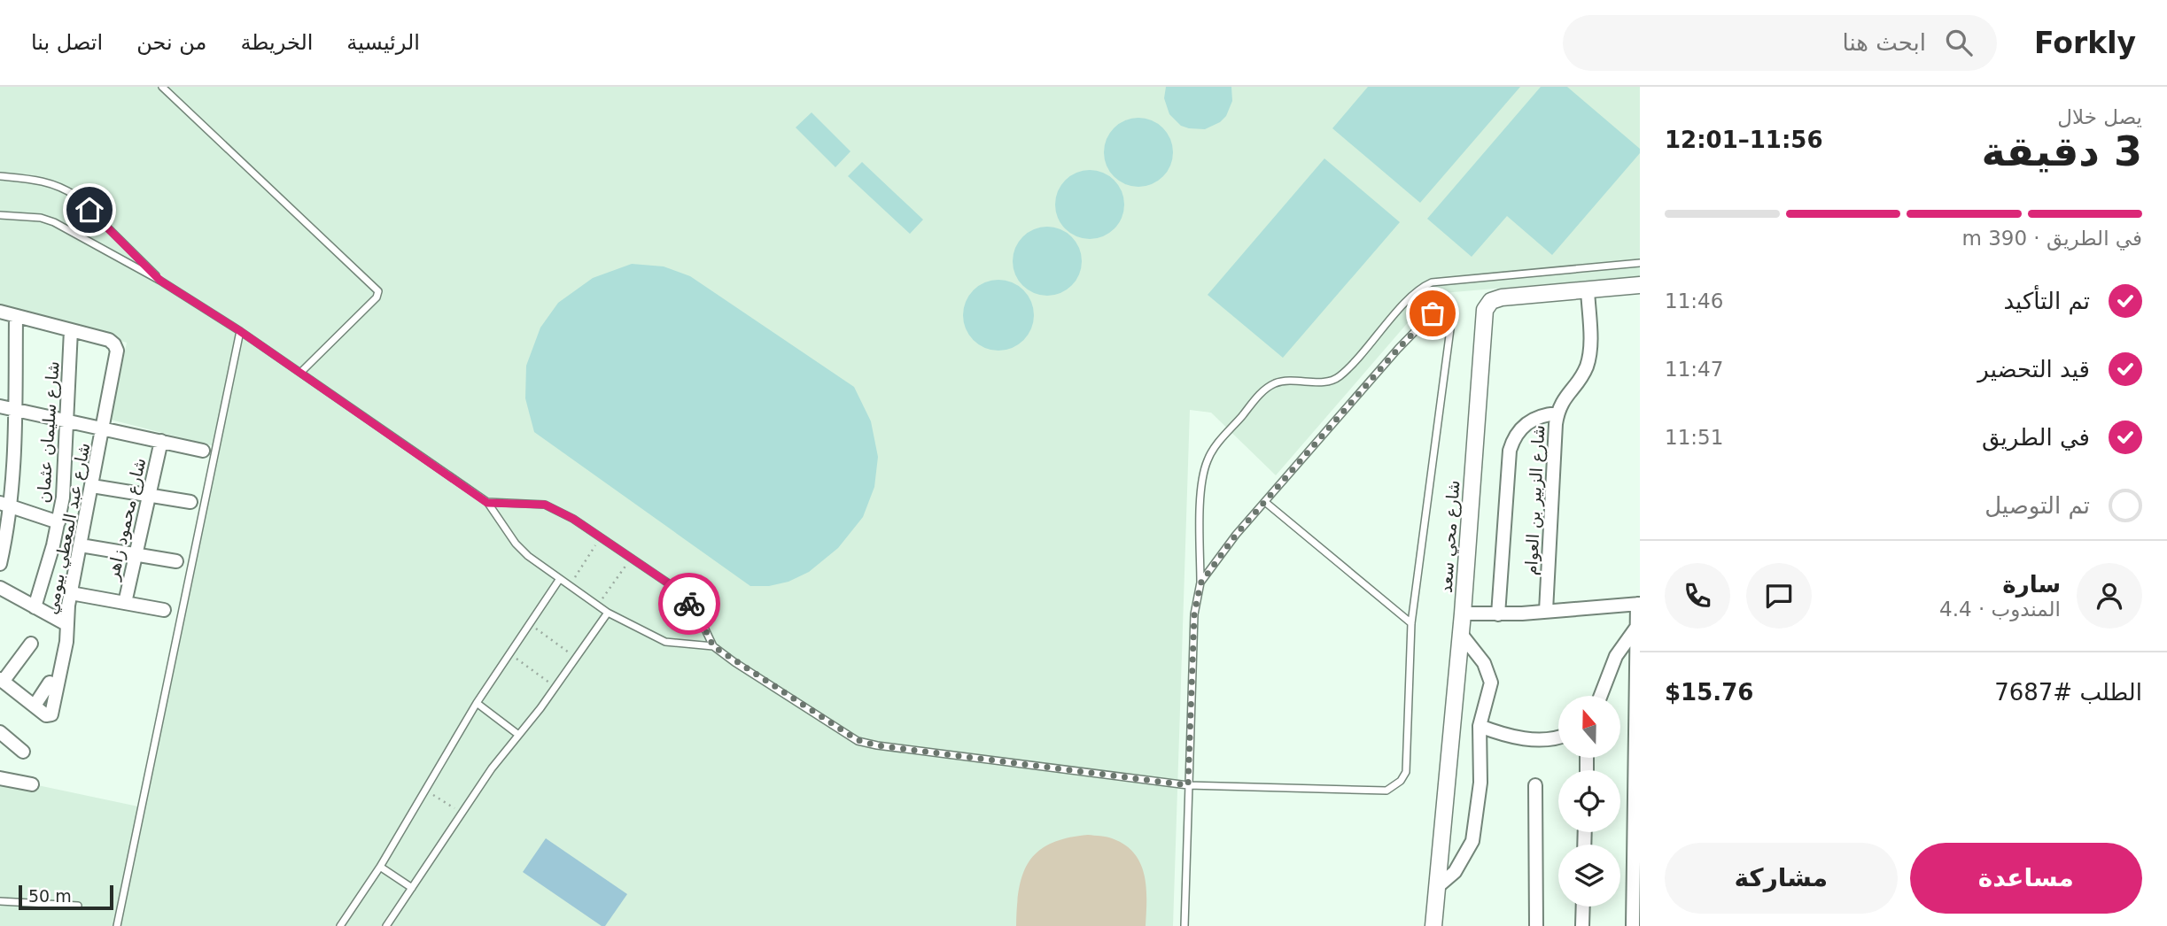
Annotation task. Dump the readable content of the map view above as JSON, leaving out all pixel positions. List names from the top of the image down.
{
  "streets": {
    "street": [
      "شارع سليمان عثمان",
      "شارع الزبير بن العوام",
      "شارع محمود زاهر",
      "شارع عبد المعطي بيومي",
      "شارع محي سعد"
    ]
  },
  "crossings": [
    ["شارع سليمان عثمان", "شارع عبد المعطي بيومي"],
    ["شارع الزبير بن العوام", "شارع محي سعد"]
  ],
  "scale_bar": "50 m",
  "north": "top",
  "page": {
    "header": "Forkly",
    "search": "ابحث هنا",
    "nav": [
      "الرئيسية",
      "الخريطة",
      "من نحن",
      "اتصل بنا"
    ],
    "heading": ["3 دقيقة", "يصل خلال", "11:56–12:01"],
    "panel": [
      "سارة",
      "المندوب · 4.4",
      "الطلب #7687",
      "$15.76"
    ],
    "bar": "في الطريق · 390 m",
    "list": [
      ["تم التأكيد", "11:46"],
      ["قيد التحضير", "11:47"],
      ["في الطريق", "11:51"],
      "تم التوصيل"
    ],
    "buttons": ["مساعدة", "مشاركة"],
    "scale": "50 m"
  }
}
